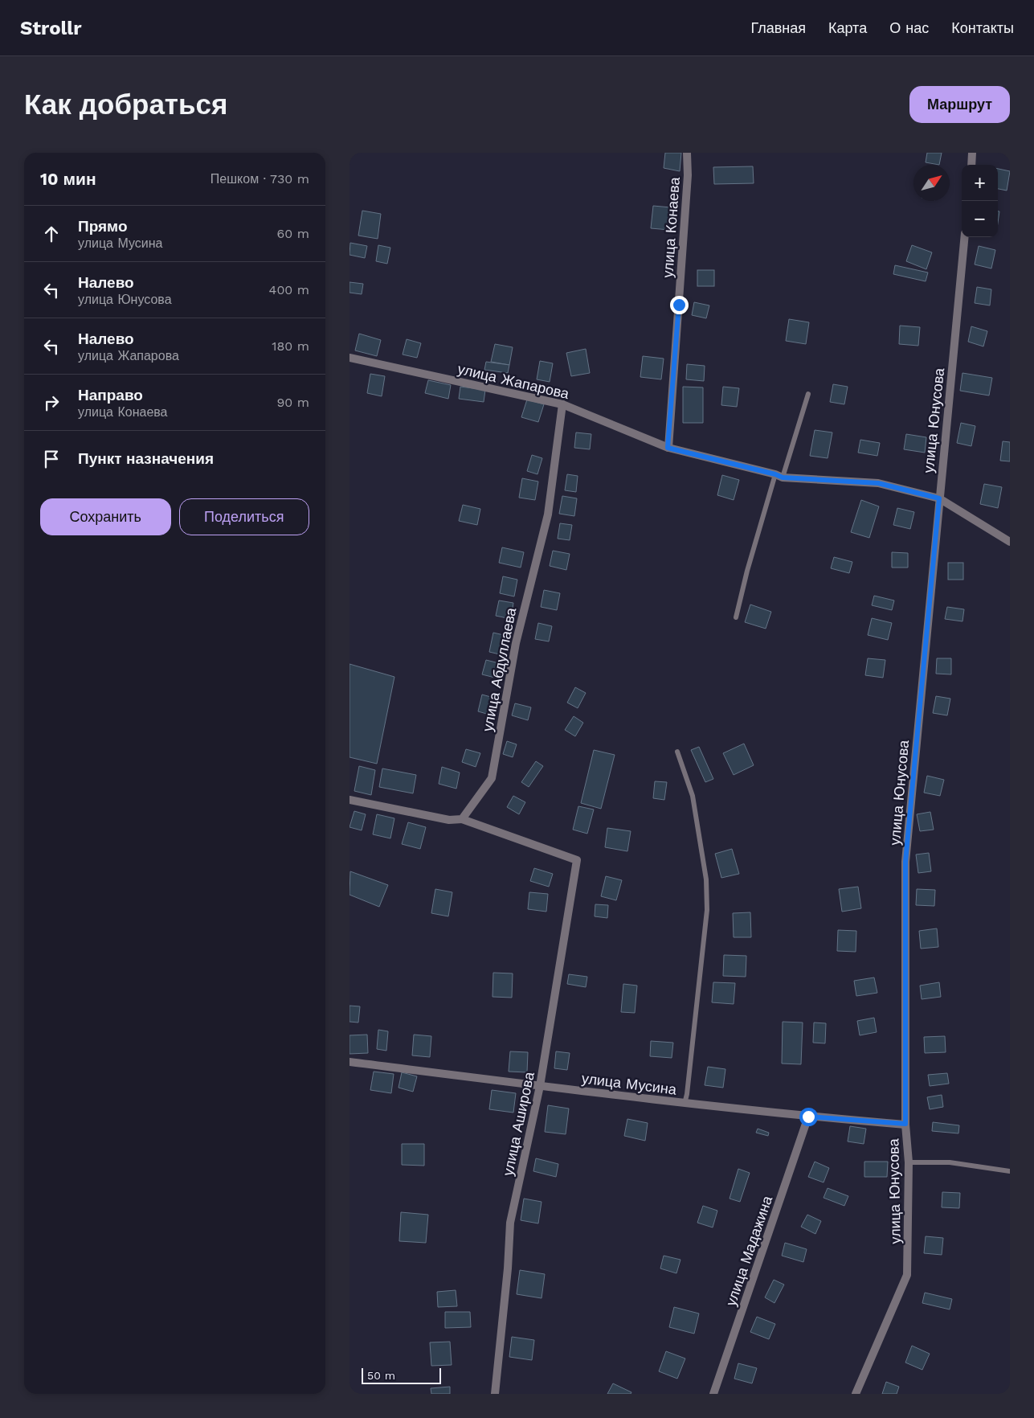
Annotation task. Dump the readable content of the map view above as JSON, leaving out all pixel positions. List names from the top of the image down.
{
  "streets": {
    "street": [
      "улица Конаева",
      "улица Жапарова",
      "улица Юнусова",
      "улица Абдуллаева",
      "улица Мусина",
      "улица Аширова",
      "улица Мадажина"
    ]
  },
  "crossings": [
    ["улица Конаева", "улица Жапарова"],
    ["улица Жапарова", "улица Юнусова"],
    ["улица Жапарова", "улица Абдуллаева"],
    ["улица Юнусова", "улица Мусина"],
    ["улица Абдуллаева", "улица Аширова"],
    ["улица Мусина", "улица Аширова"],
    ["улица Мусина", "улица Мадажина"]
  ],
  "scale_bar": "50 m",
  "north": "top right",
  "page": {
    "header": "Strollr",
    "nav": [
      "Главная",
      "Карта",
      "О нас",
      "Контакты"
    ],
    "buttons": [
      "Маршрут",
      ["Сохранить", "Поделиться"]
    ],
    "title": "Как добраться",
    "heading": ["10 мин", "Пешком · 730 m"],
    "map_buttons": ["+", "−"],
    "list": [
      ["Прямо", "улица Мусина", "60 m"],
      ["Налево", "улица Юнусова", "400 m"],
      ["Налево", "улица Жапарова", "180 m"],
      ["Направо", "улица Конаева", "90 m"],
      "Пункт назначения"
    ],
    "scale": "50 m"
  }
}
